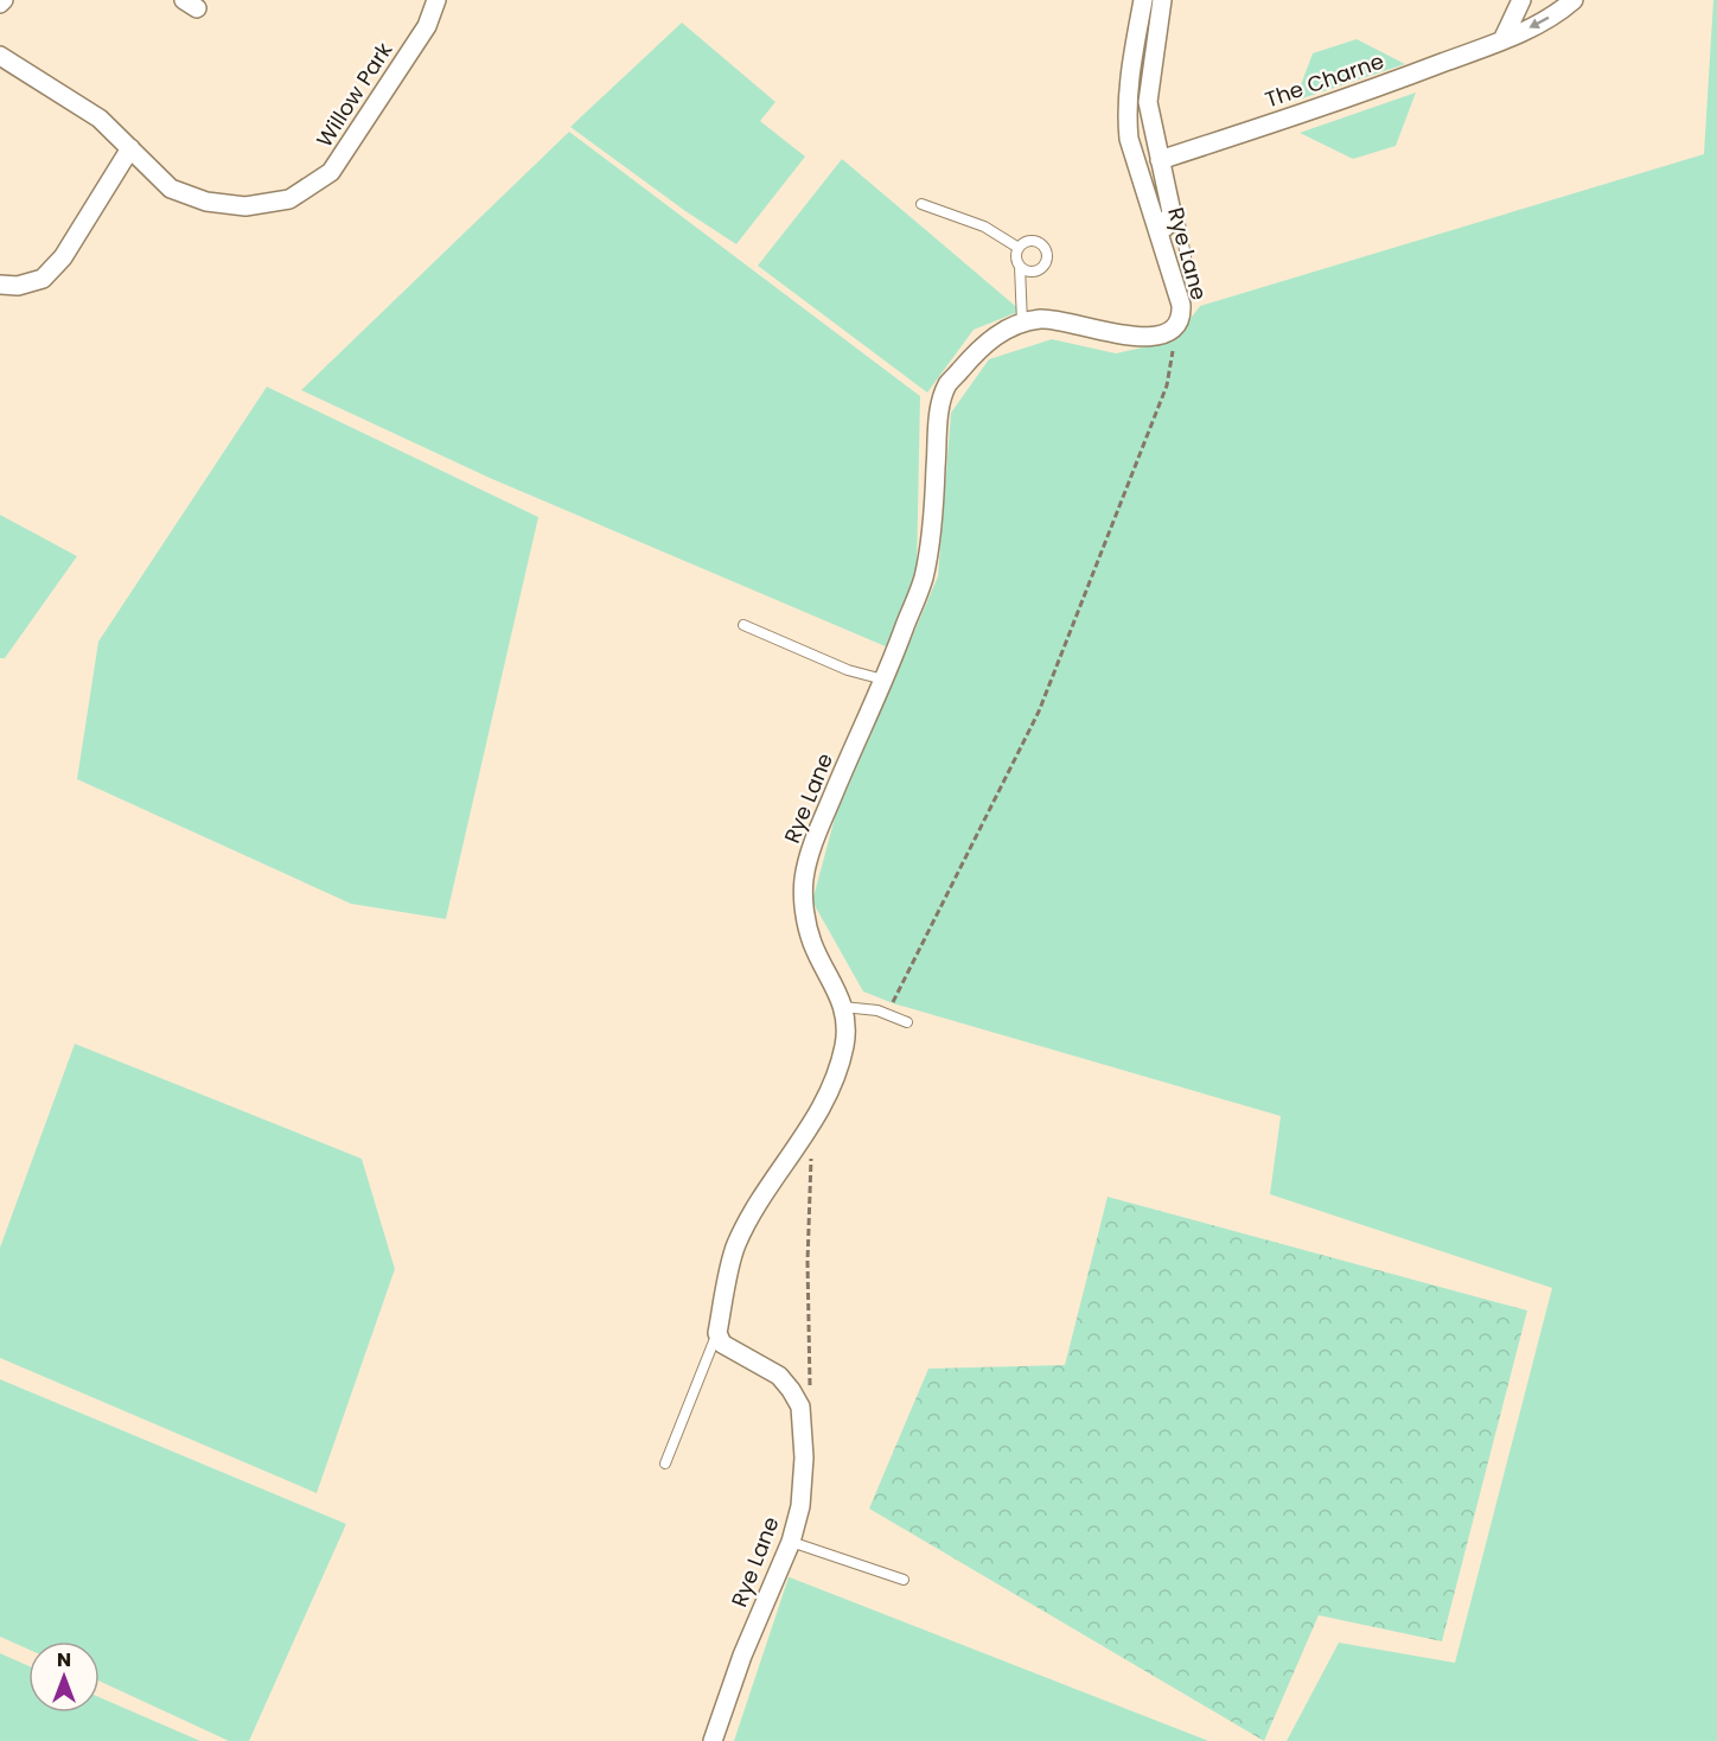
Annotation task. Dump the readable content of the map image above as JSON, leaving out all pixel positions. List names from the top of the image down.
{
  "streets": {
    "street": ["The Charne", "Willow Park", "Rye Lane"]
  },
  "north": "top"
}
